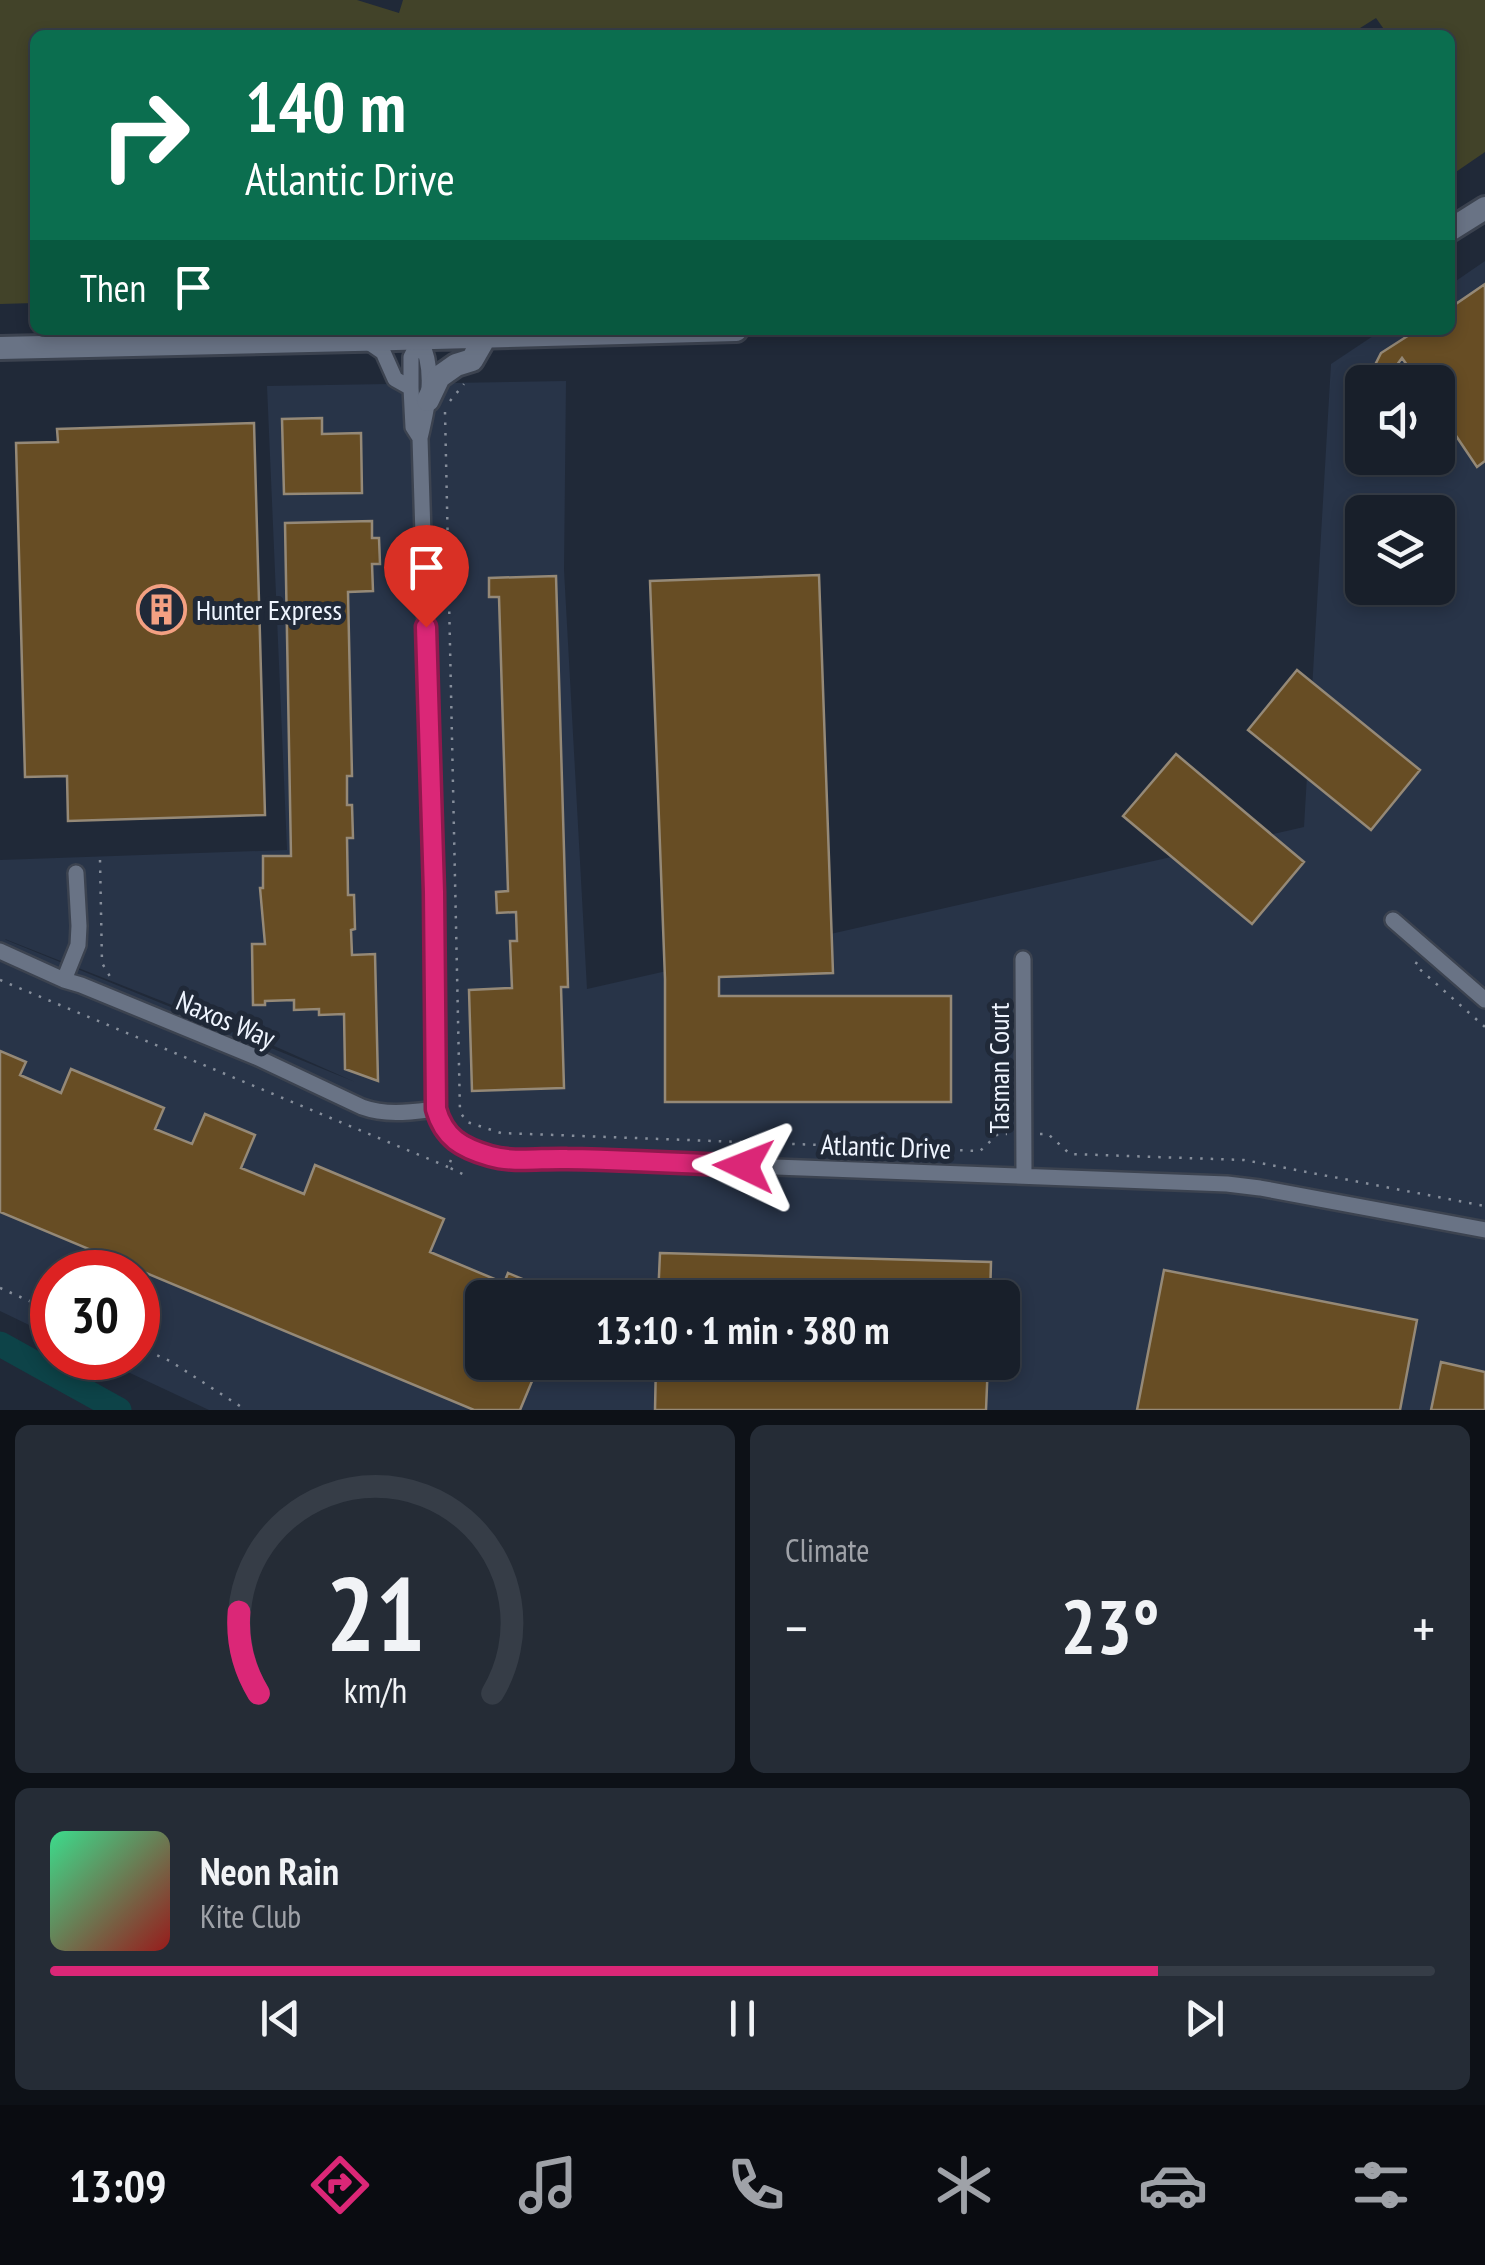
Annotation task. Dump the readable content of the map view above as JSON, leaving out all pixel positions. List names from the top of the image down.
{
  "streets": {
    "street": ["Naxos Way", "Tasman Court", "Atlantic Drive"]
  },
  "crossings": [
    ["Naxos Way", "Atlantic Drive"],
    ["Tasman Court", "Atlantic Drive"]
  ],
  "places": {
    "building": ["Hunter Express"]
  },
  "page": {
    "turn": ["140 m", "Atlantic Drive"],
    "then": "Then",
    "limit": "30",
    "trip": "13:10 · 1 min · 380 m",
    "tile": "Climate",
    "heat": ["−", "23°", "+"],
    "song": ["Neon Rain", "Kite Club"],
    "tabs": "13:09",
    "gauge": ["21", "km/h"]
  }
}
